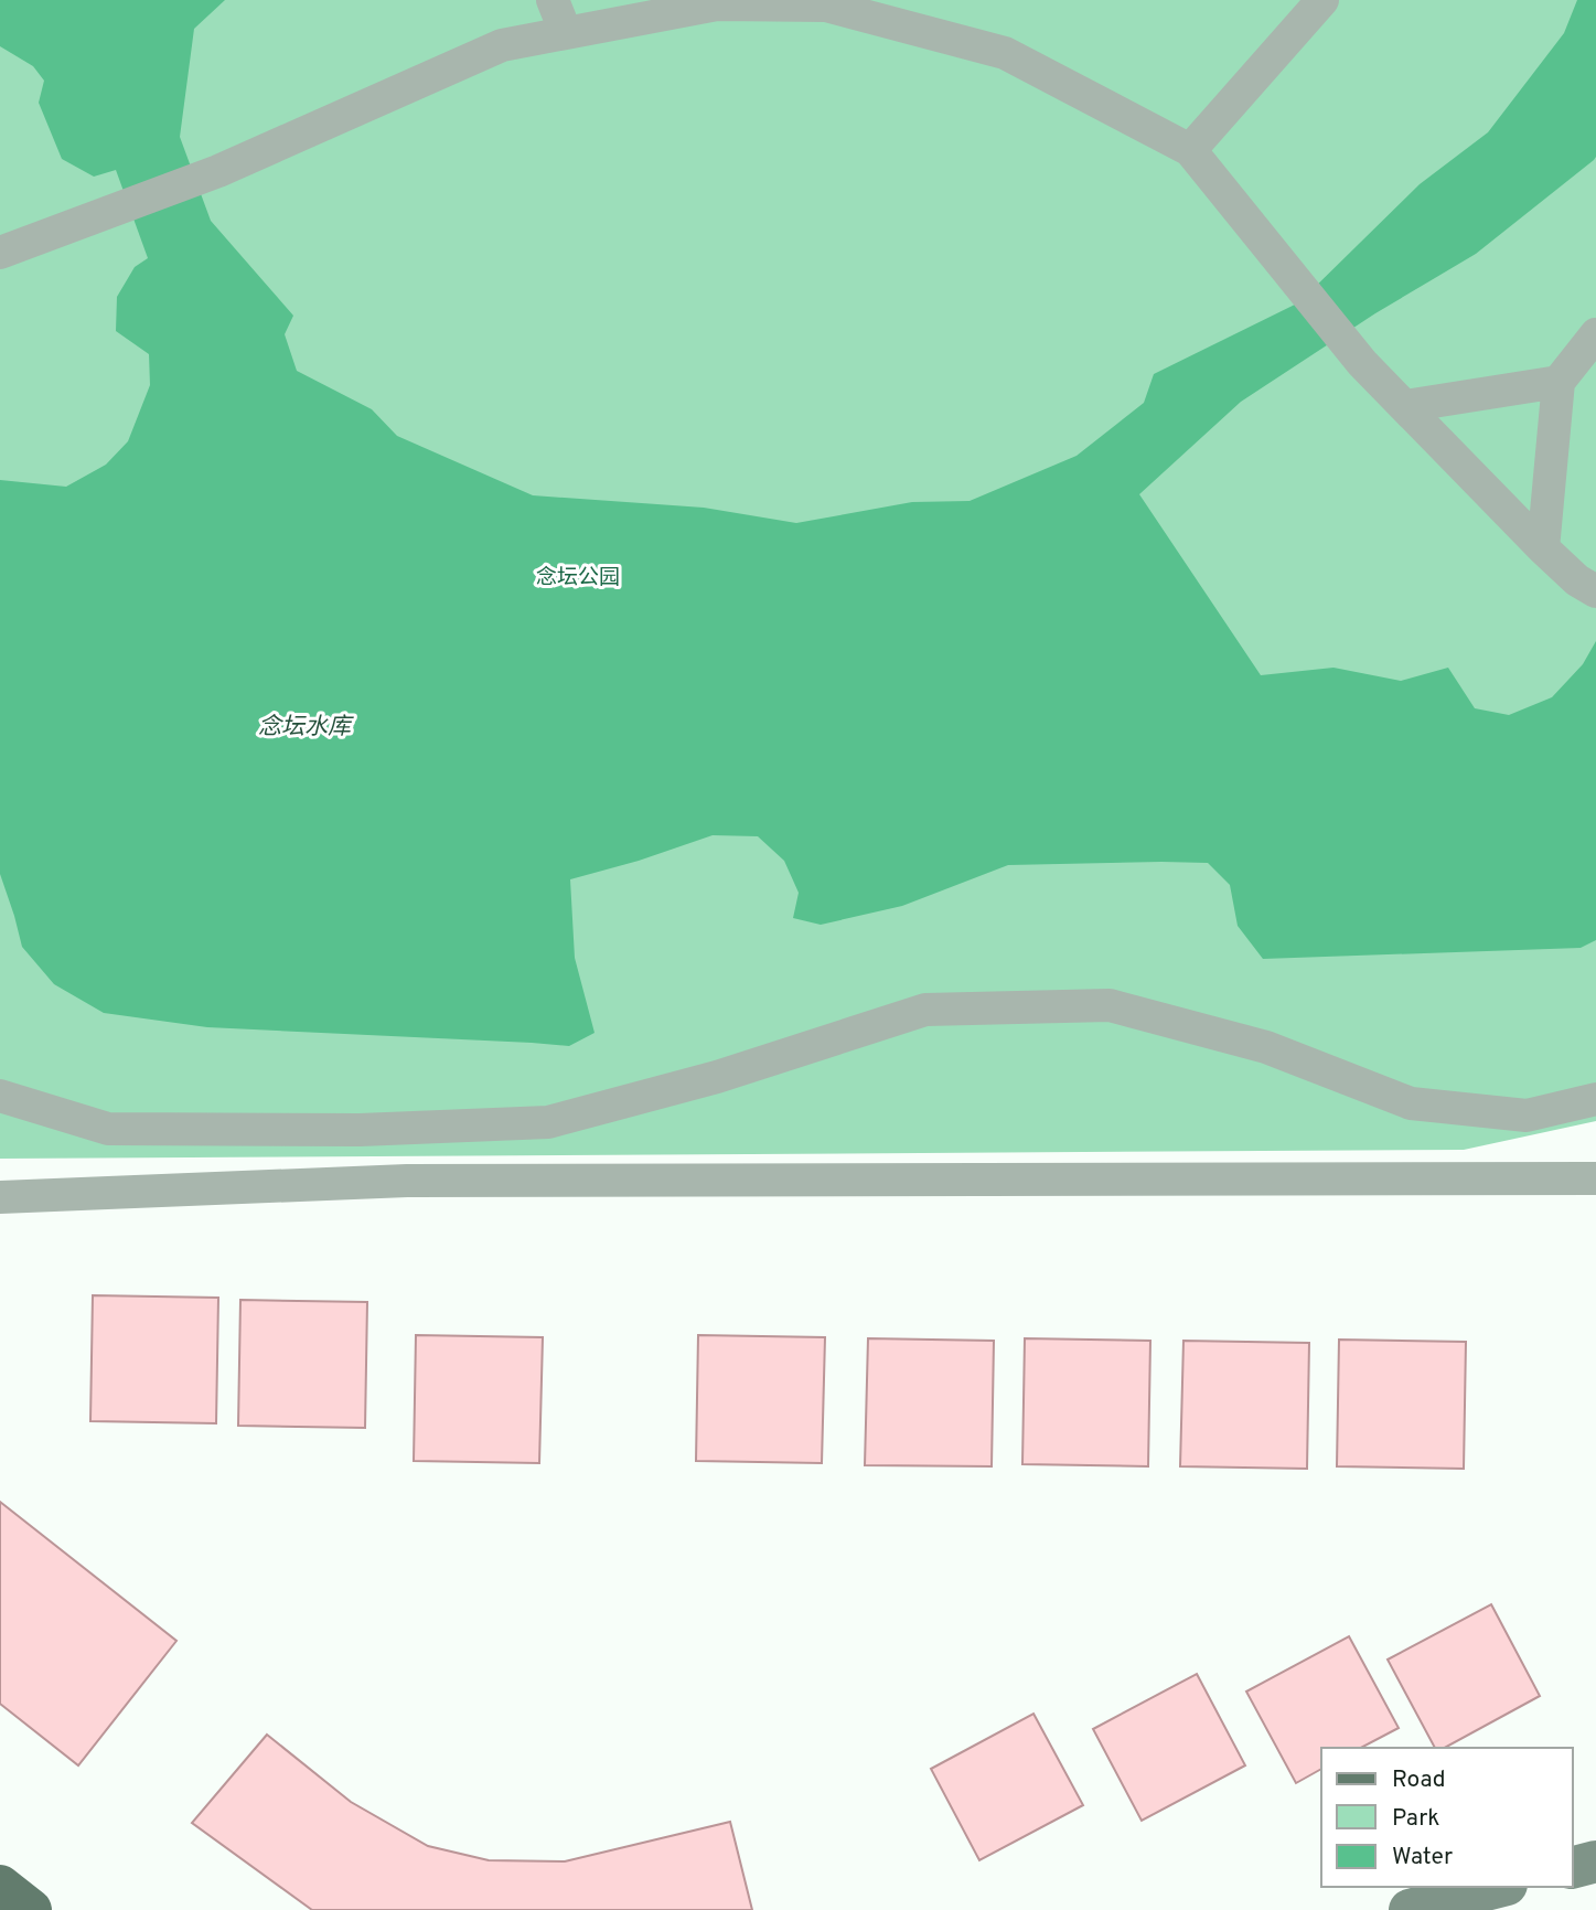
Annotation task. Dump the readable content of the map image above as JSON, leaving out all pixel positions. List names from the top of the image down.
{
  "water": ["念坛水库"],
  "parks": ["念坛公园"],
  "legend": ["Road", "Park", "Water"]
}
